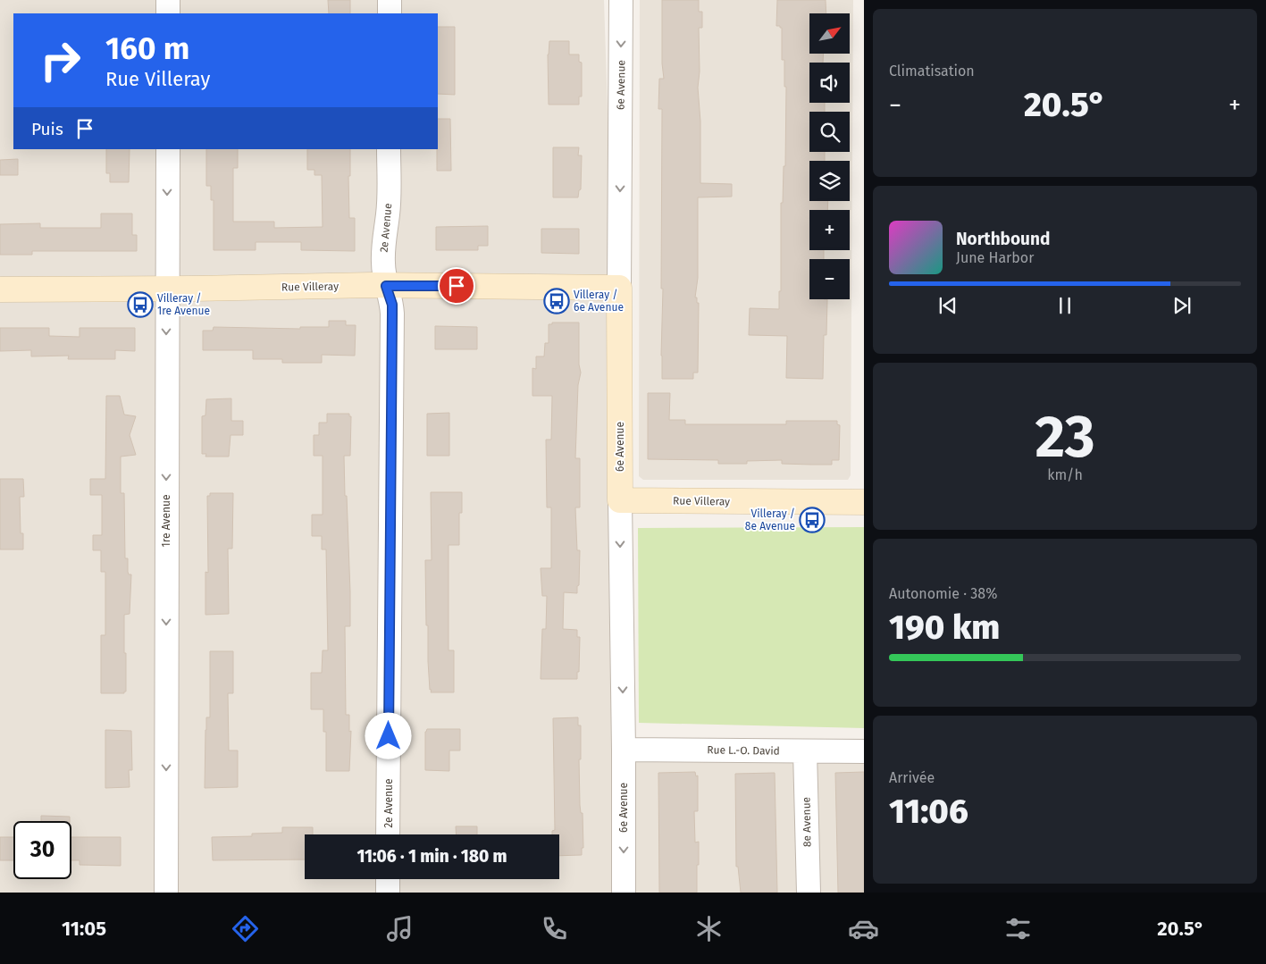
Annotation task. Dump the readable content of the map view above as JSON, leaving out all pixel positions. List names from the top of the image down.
{
  "streets": {
    "street": [
      "6e Avenue",
      "2e Avenue",
      "Rue Villeray",
      "1re Avenue",
      "Rue L.-O. David",
      "8e Avenue"
    ]
  },
  "crossings": [
    ["6e Avenue", "Rue Villeray"],
    ["6e Avenue", "Rue L.-O. David"],
    ["2e Avenue", "Rue Villeray"],
    ["Rue Villeray", "1re Avenue"],
    ["Rue L.-O. David", "8e Avenue"]
  ],
  "one_way": ["6e Avenue", "1re Avenue"],
  "places": {
    "bus stop": ["Villeray / 6e Avenue", "Villeray / 1re Avenue", "Villeray / 8e Avenue"]
  },
  "north": "top right",
  "page": {
    "tile": [
      "Climatisation",
      ["23", "km/h"],
      ["Autonomie · 38%", "190 km"],
      ["Arrivée", "11:06"]
    ],
    "map_buttons": ["+", "−"],
    "turn": ["160 m", "Rue Villeray"],
    "heat": ["−", "20.5°", "+"],
    "then": "Puis",
    "song": ["Northbound", "June Harbor"],
    "limit": "30",
    "trip": "11:06 · 1 min · 180 m",
    "tabs": ["11:05", "20.5°"]
  }
}
